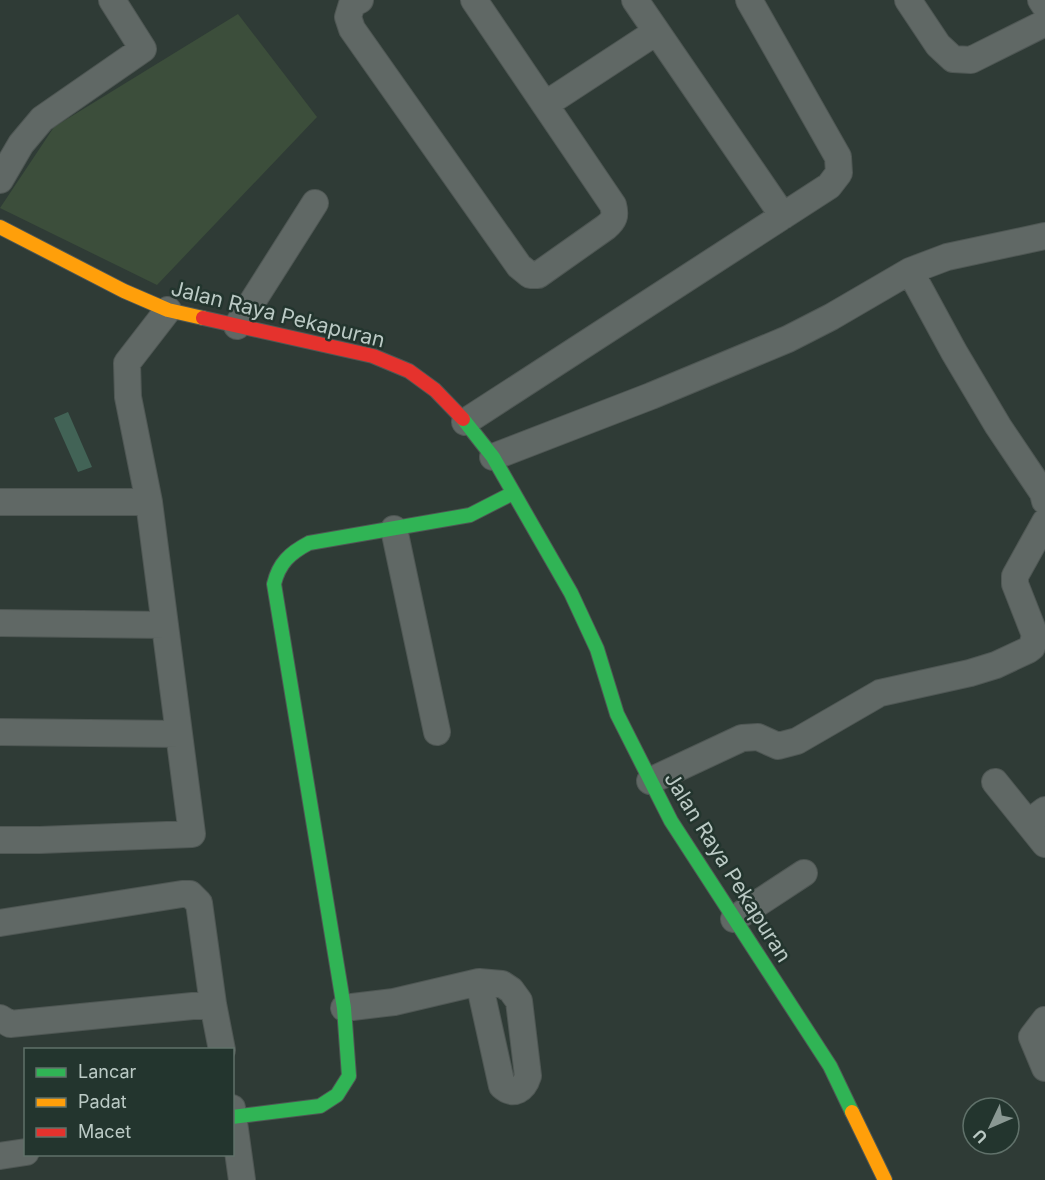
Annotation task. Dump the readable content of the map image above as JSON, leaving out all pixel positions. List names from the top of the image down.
{
  "streets": {
    "main road": ["Jalan Raya Pekapuran"]
  },
  "legend": ["Lancar", "Padat", "Macet"],
  "north": "bottom left"
}
